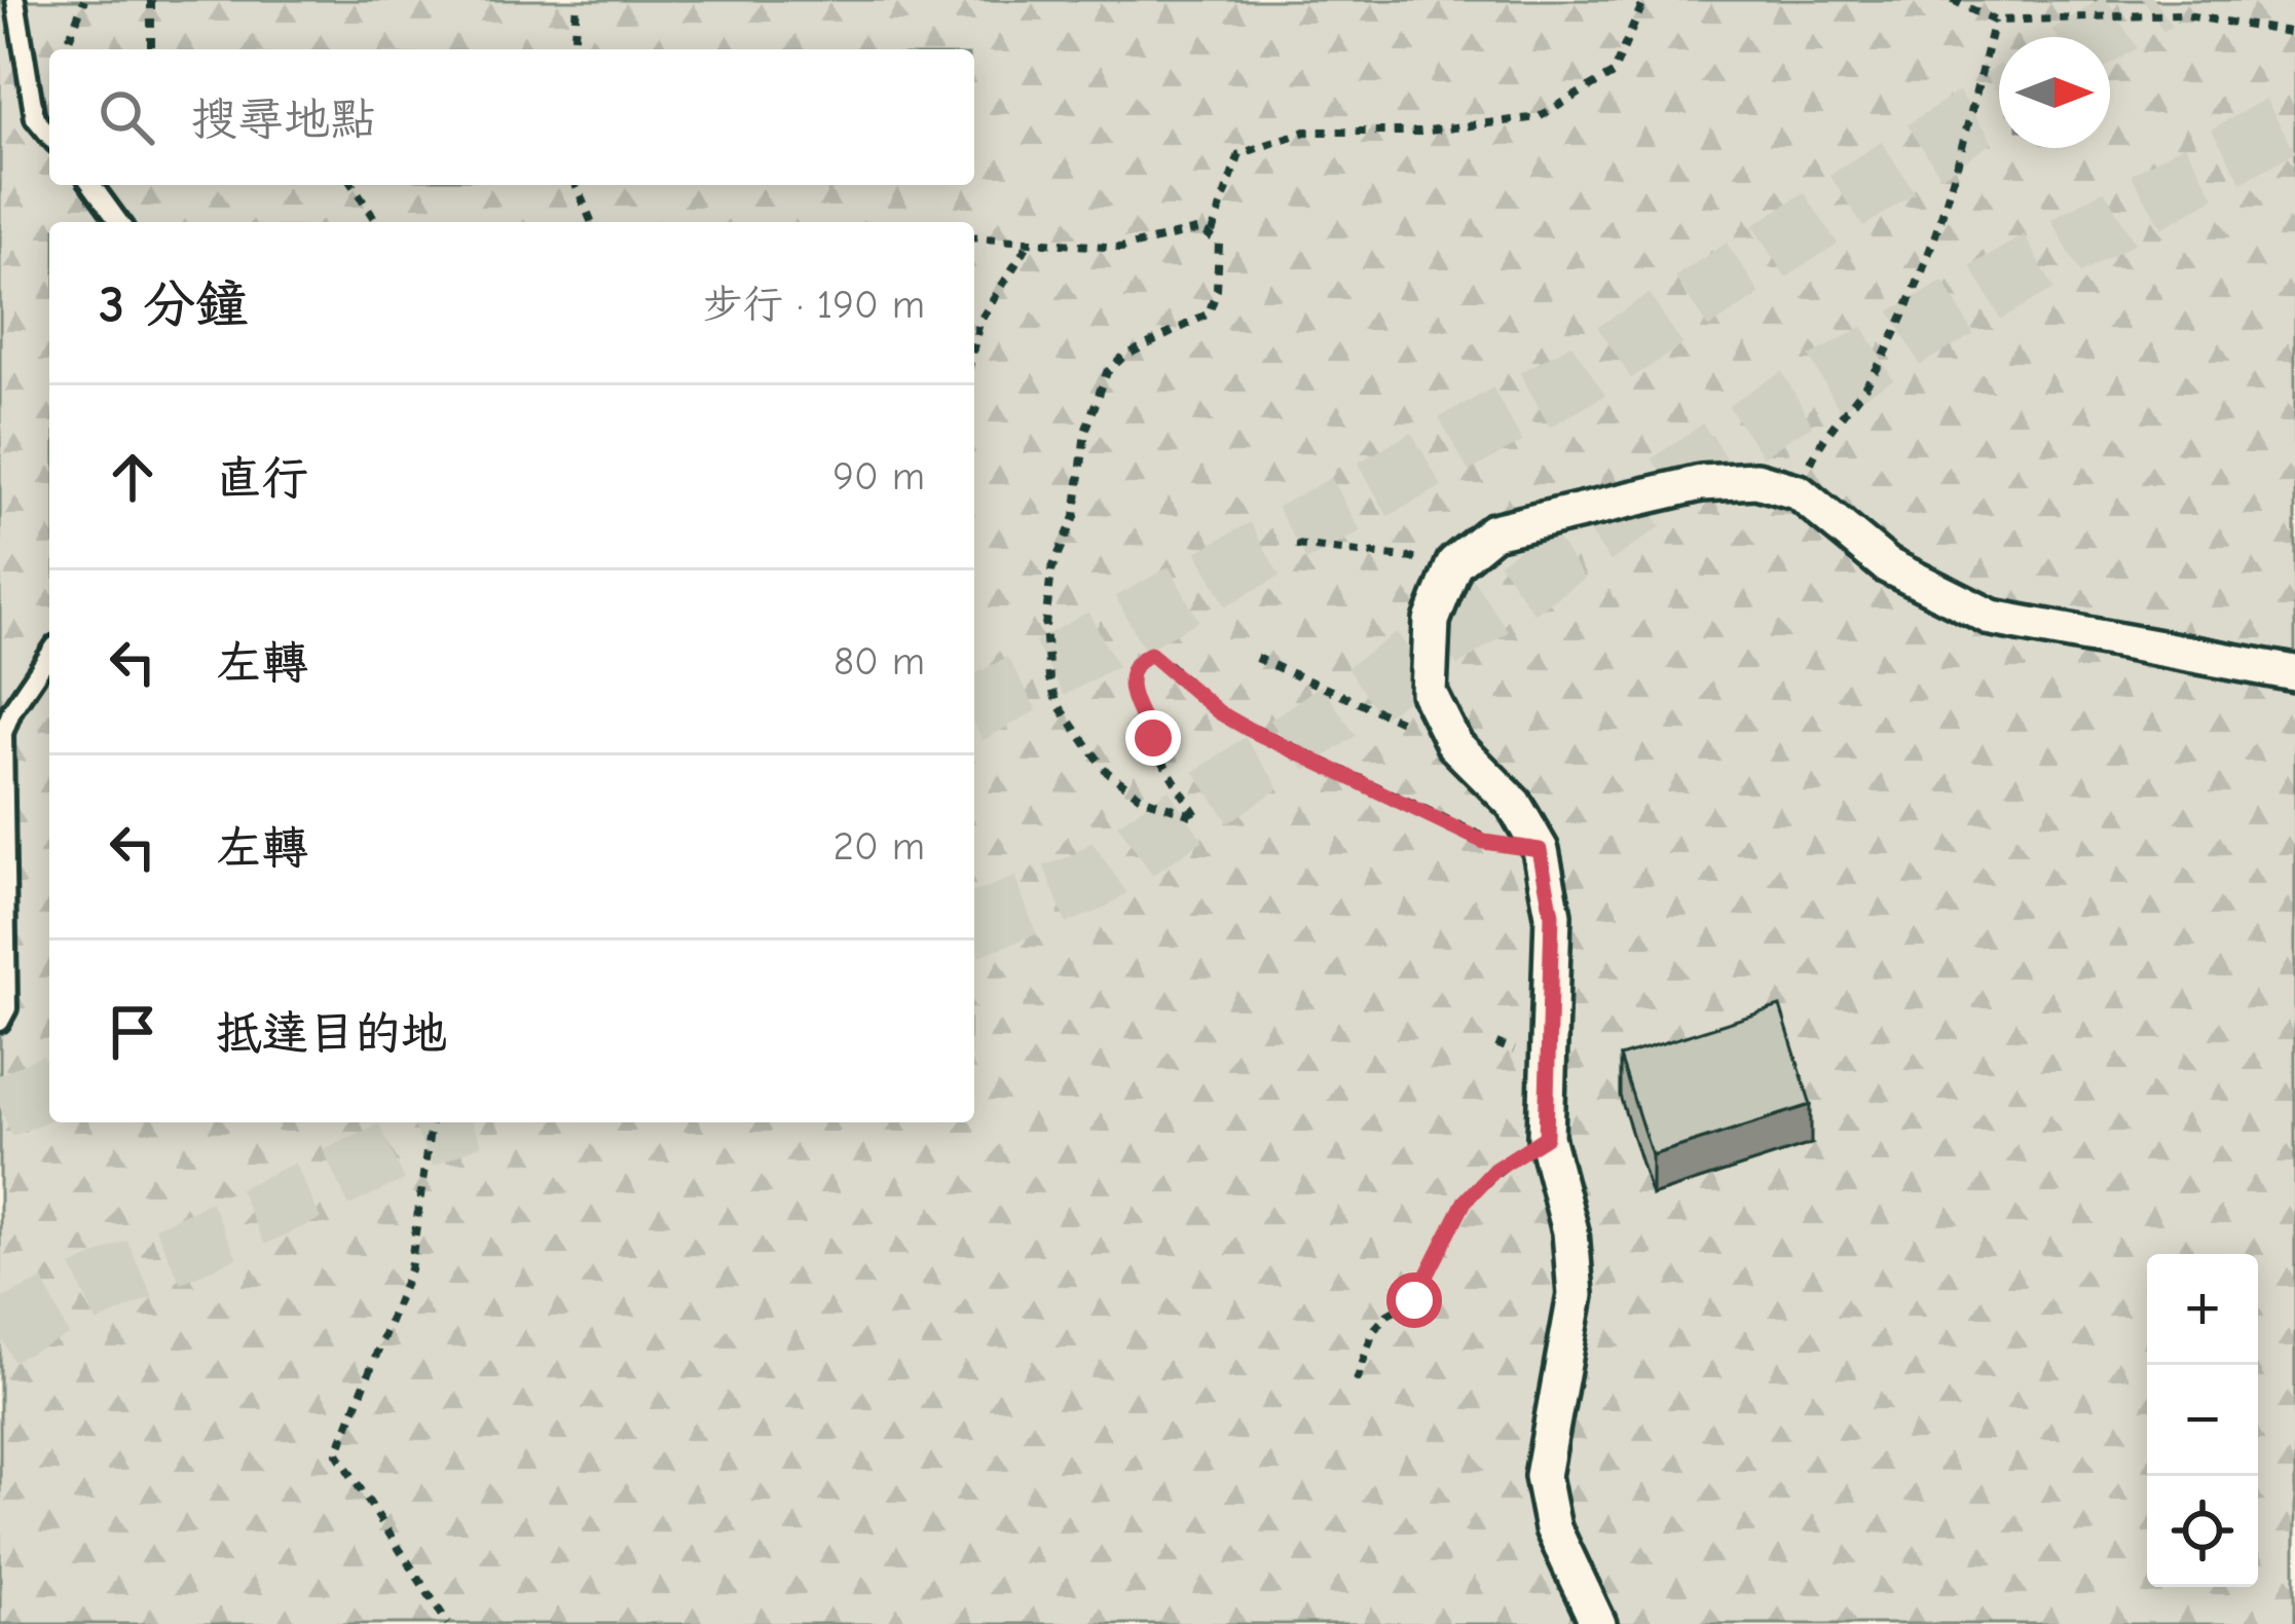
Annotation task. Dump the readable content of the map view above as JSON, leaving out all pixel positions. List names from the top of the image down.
{
  "north": "right",
  "page": {
    "search": "搜尋地點",
    "heading": ["3 分鐘", "步行 · 190 m"],
    "list": [
      ["直行", "90 m"],
      ["左轉", "80 m"],
      ["左轉", "20 m"],
      "抵達目的地"
    ],
    "map_buttons": ["+", "−"]
  }
}
